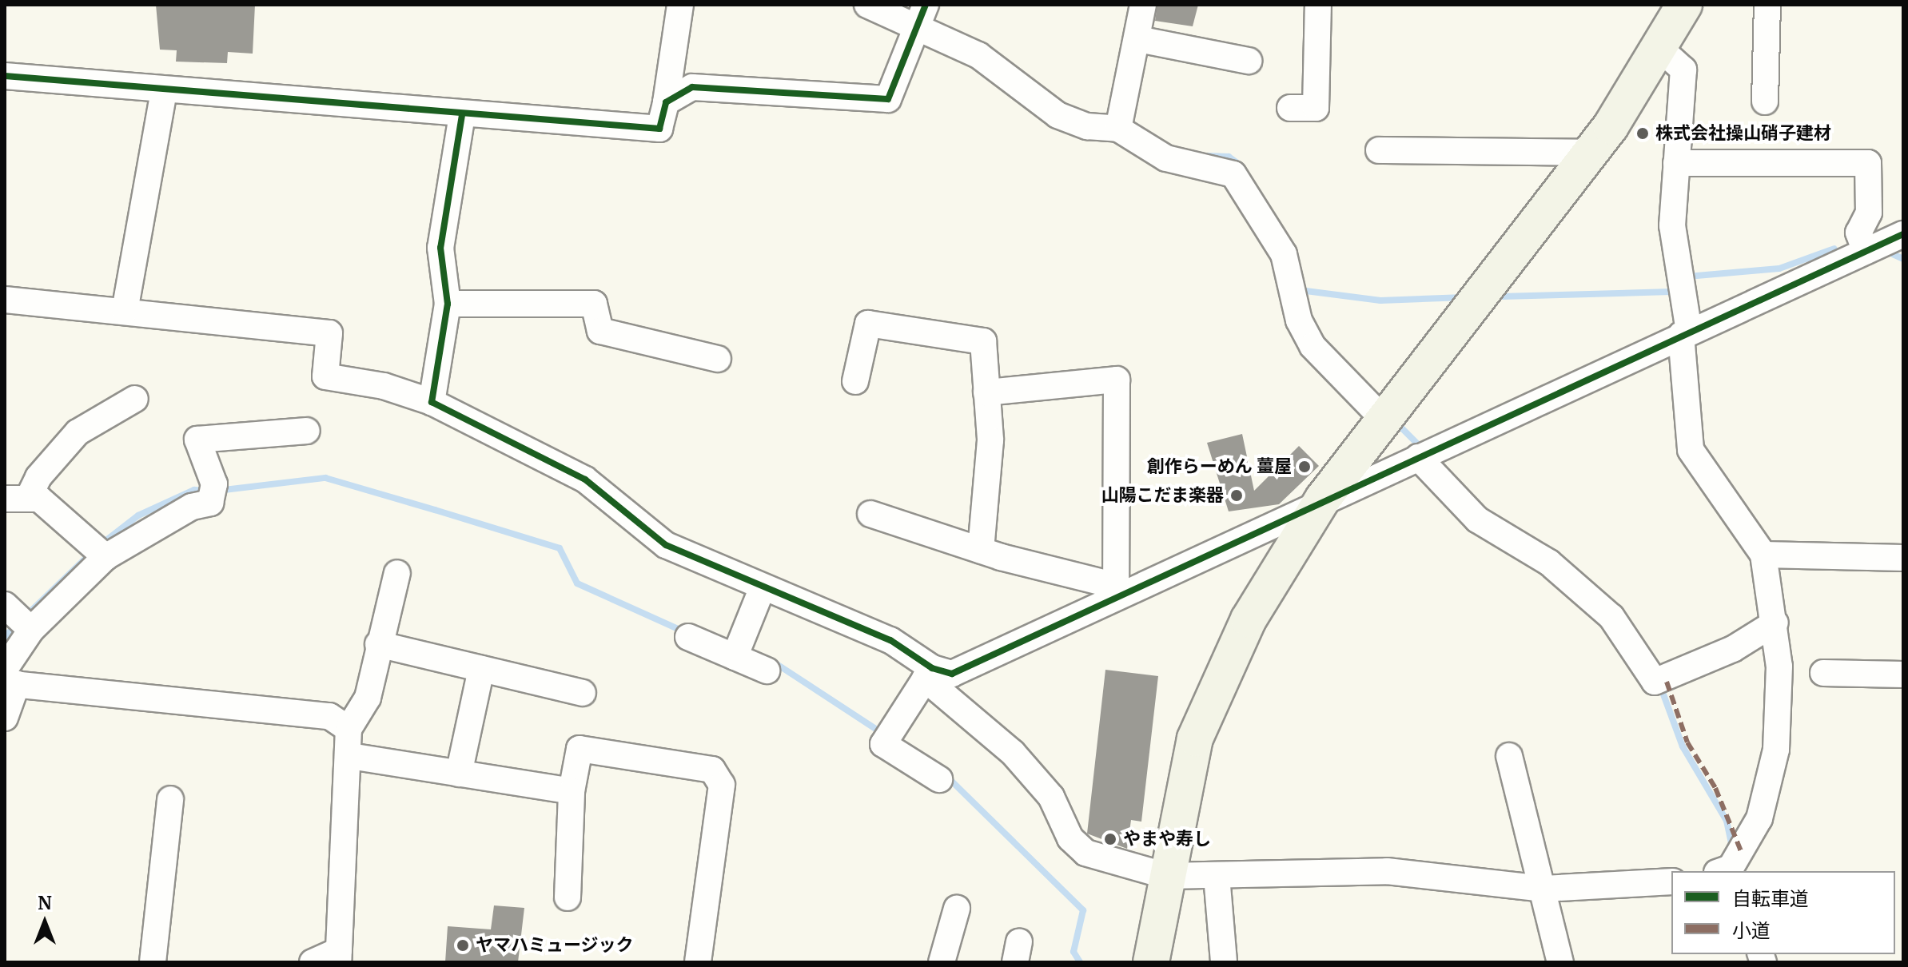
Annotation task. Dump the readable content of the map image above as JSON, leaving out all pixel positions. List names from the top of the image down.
{
  "places": [
    "株式会社操山硝子建材",
    "創作らーめん 薑屋",
    "山陽こだま楽器",
    "やまや寿し",
    "ヤマハミュージック"
  ],
  "legend": ["自転車道", "小道"],
  "north": "top"
}
